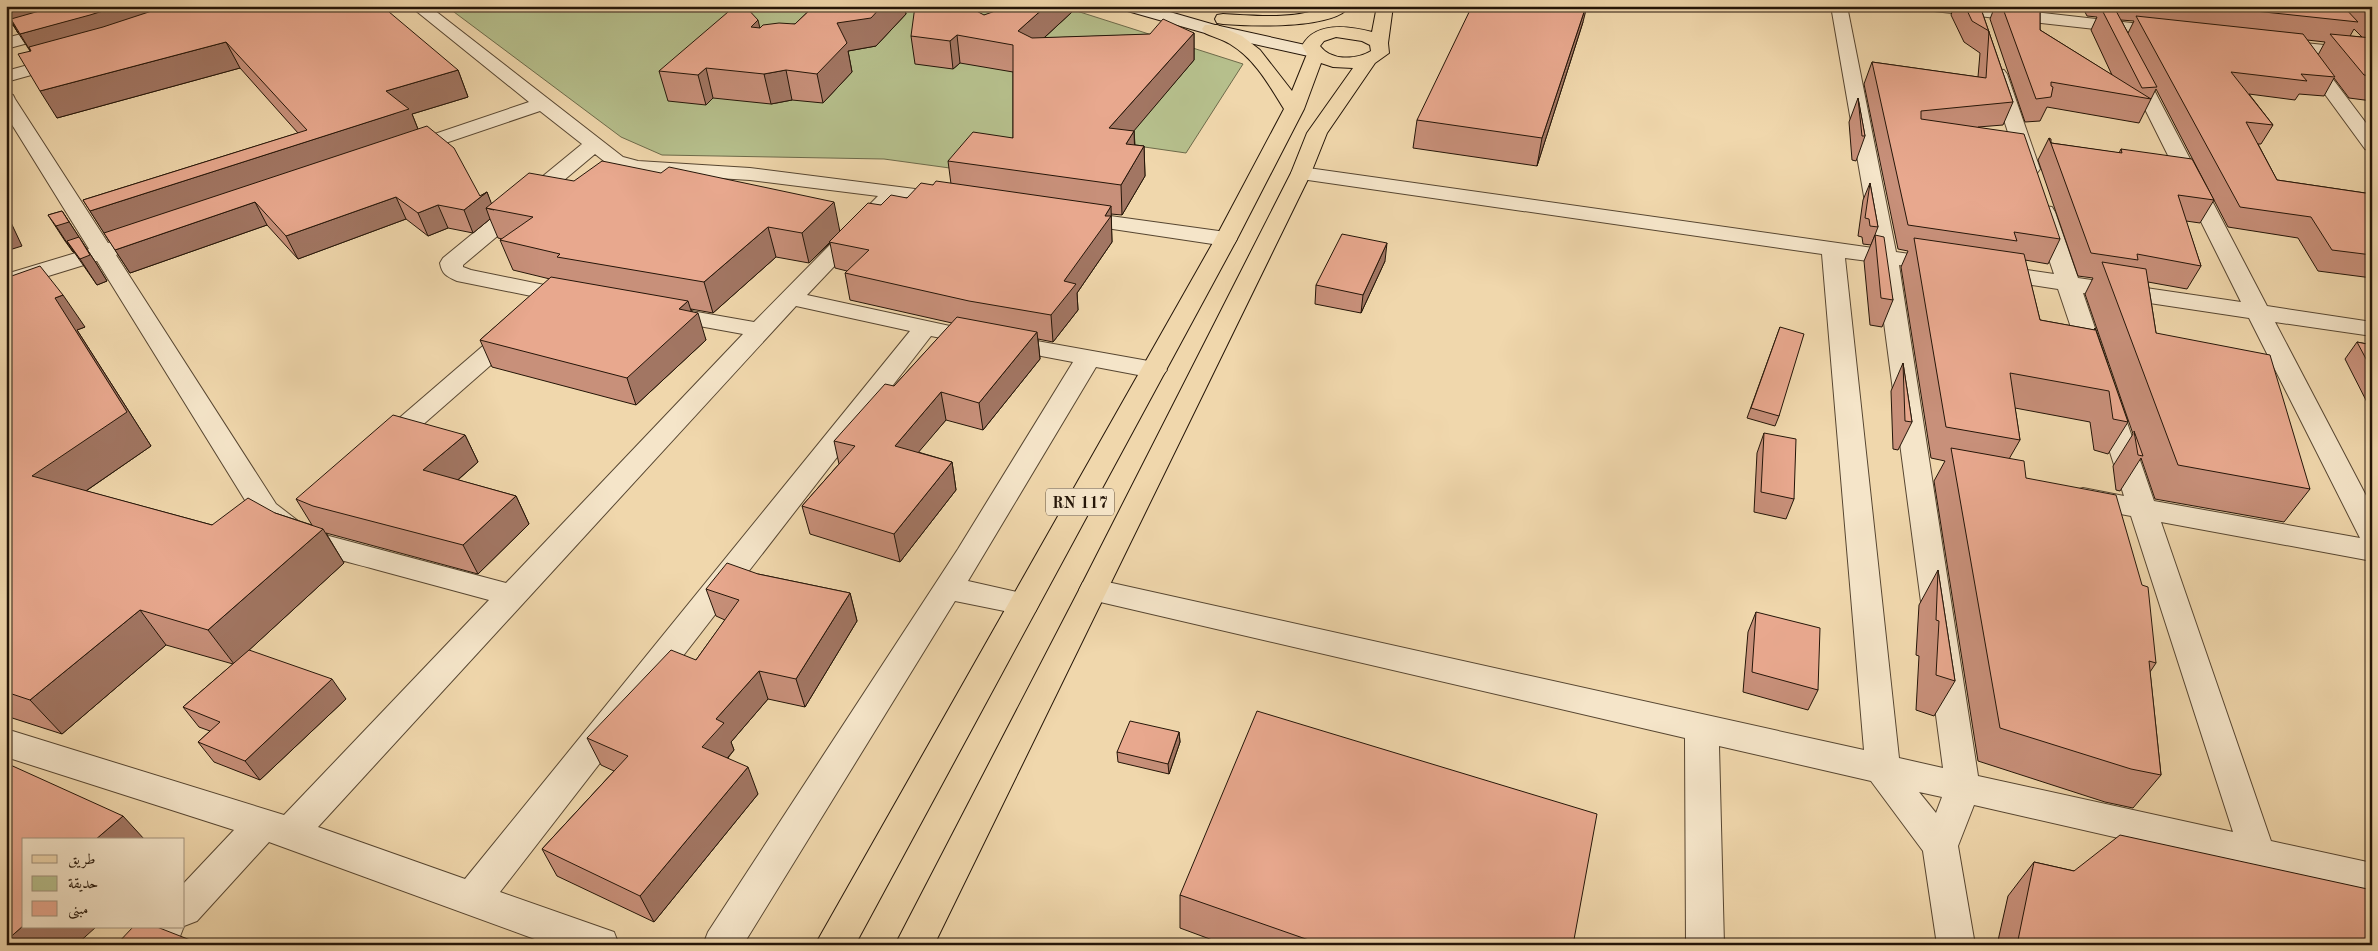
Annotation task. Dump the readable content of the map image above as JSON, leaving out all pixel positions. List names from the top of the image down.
{
  "streets": {
    "main road": ["RN 117"]
  },
  "legend": ["طريق", "حديقة", "مبنى"]
}
